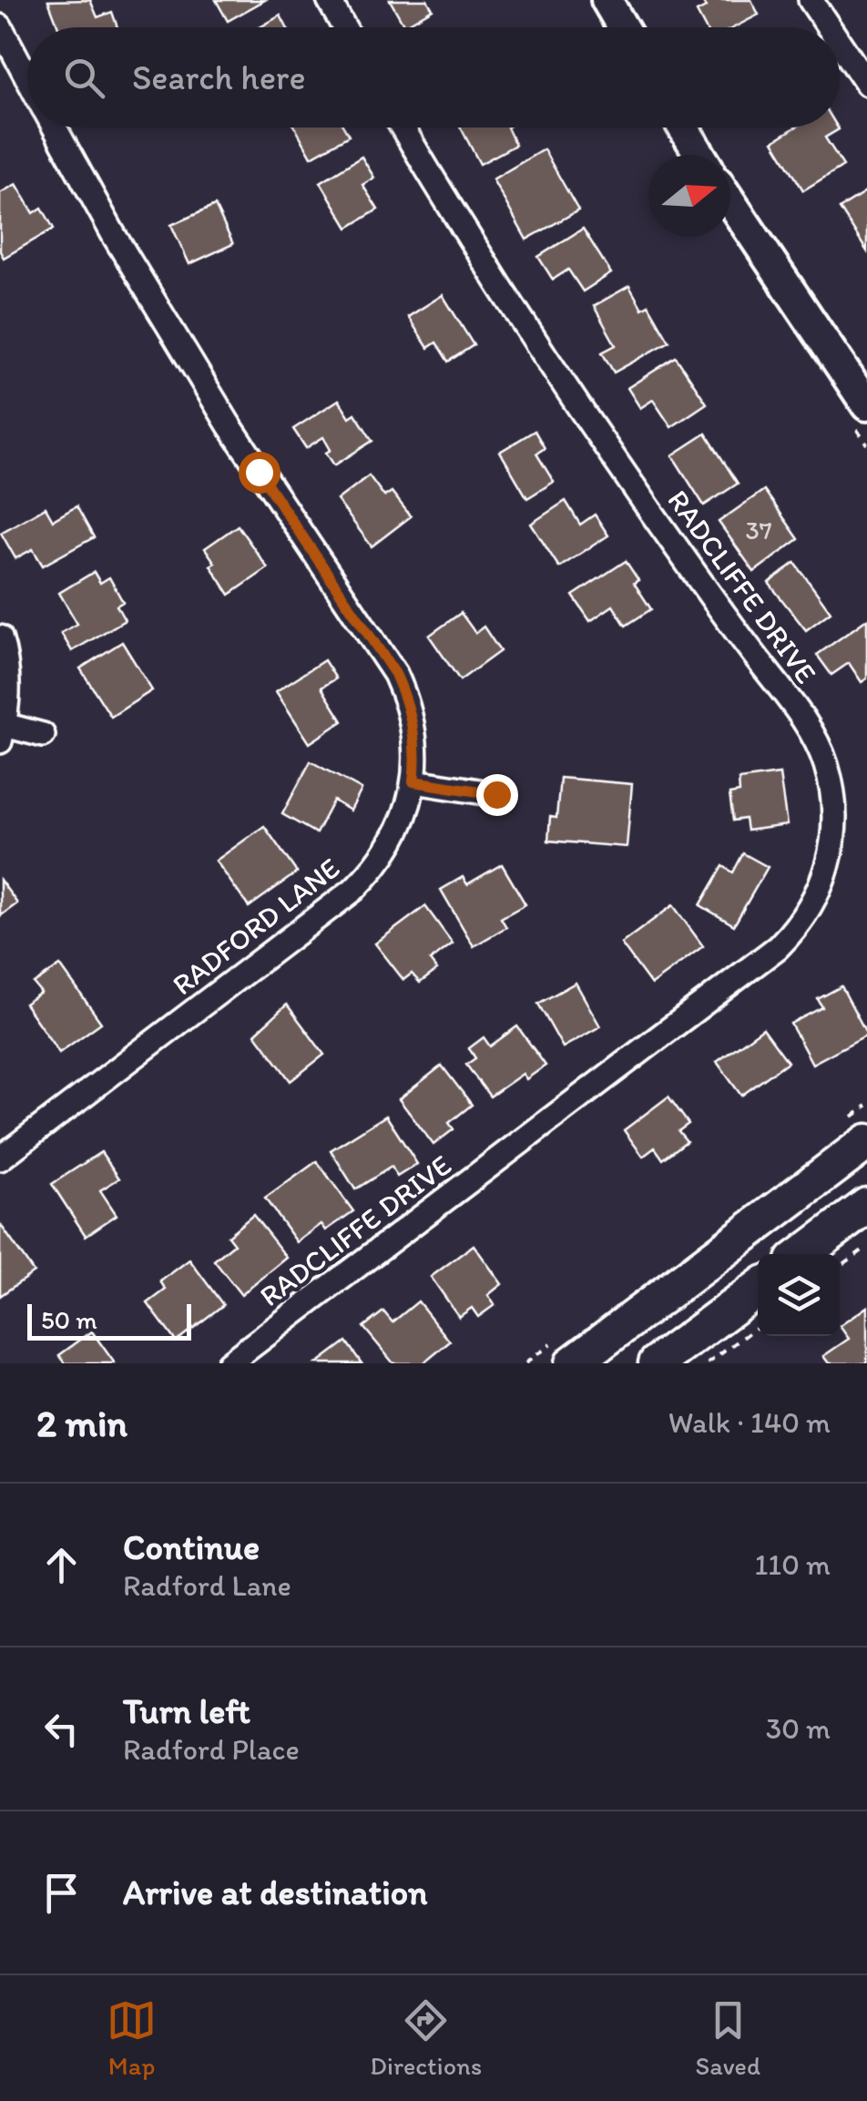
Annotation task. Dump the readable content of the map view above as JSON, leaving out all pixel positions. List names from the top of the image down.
{
  "streets": {
    "street": ["RADCLIFFE DRIVE", "RADFORD LANE"]
  },
  "house_numbers": ["37"],
  "scale_bar": "50 m",
  "north": "right",
  "page": {
    "search": "Search here",
    "scale": "50 m",
    "heading": ["2 min", "Walk · 140 m"],
    "list": [
      ["Continue", "Radford Lane", "110 m"],
      ["Turn left", "Radford Place", "30 m"],
      "Arrive at destination"
    ],
    "nav": ["Map", "Directions", "Saved"]
  }
}
